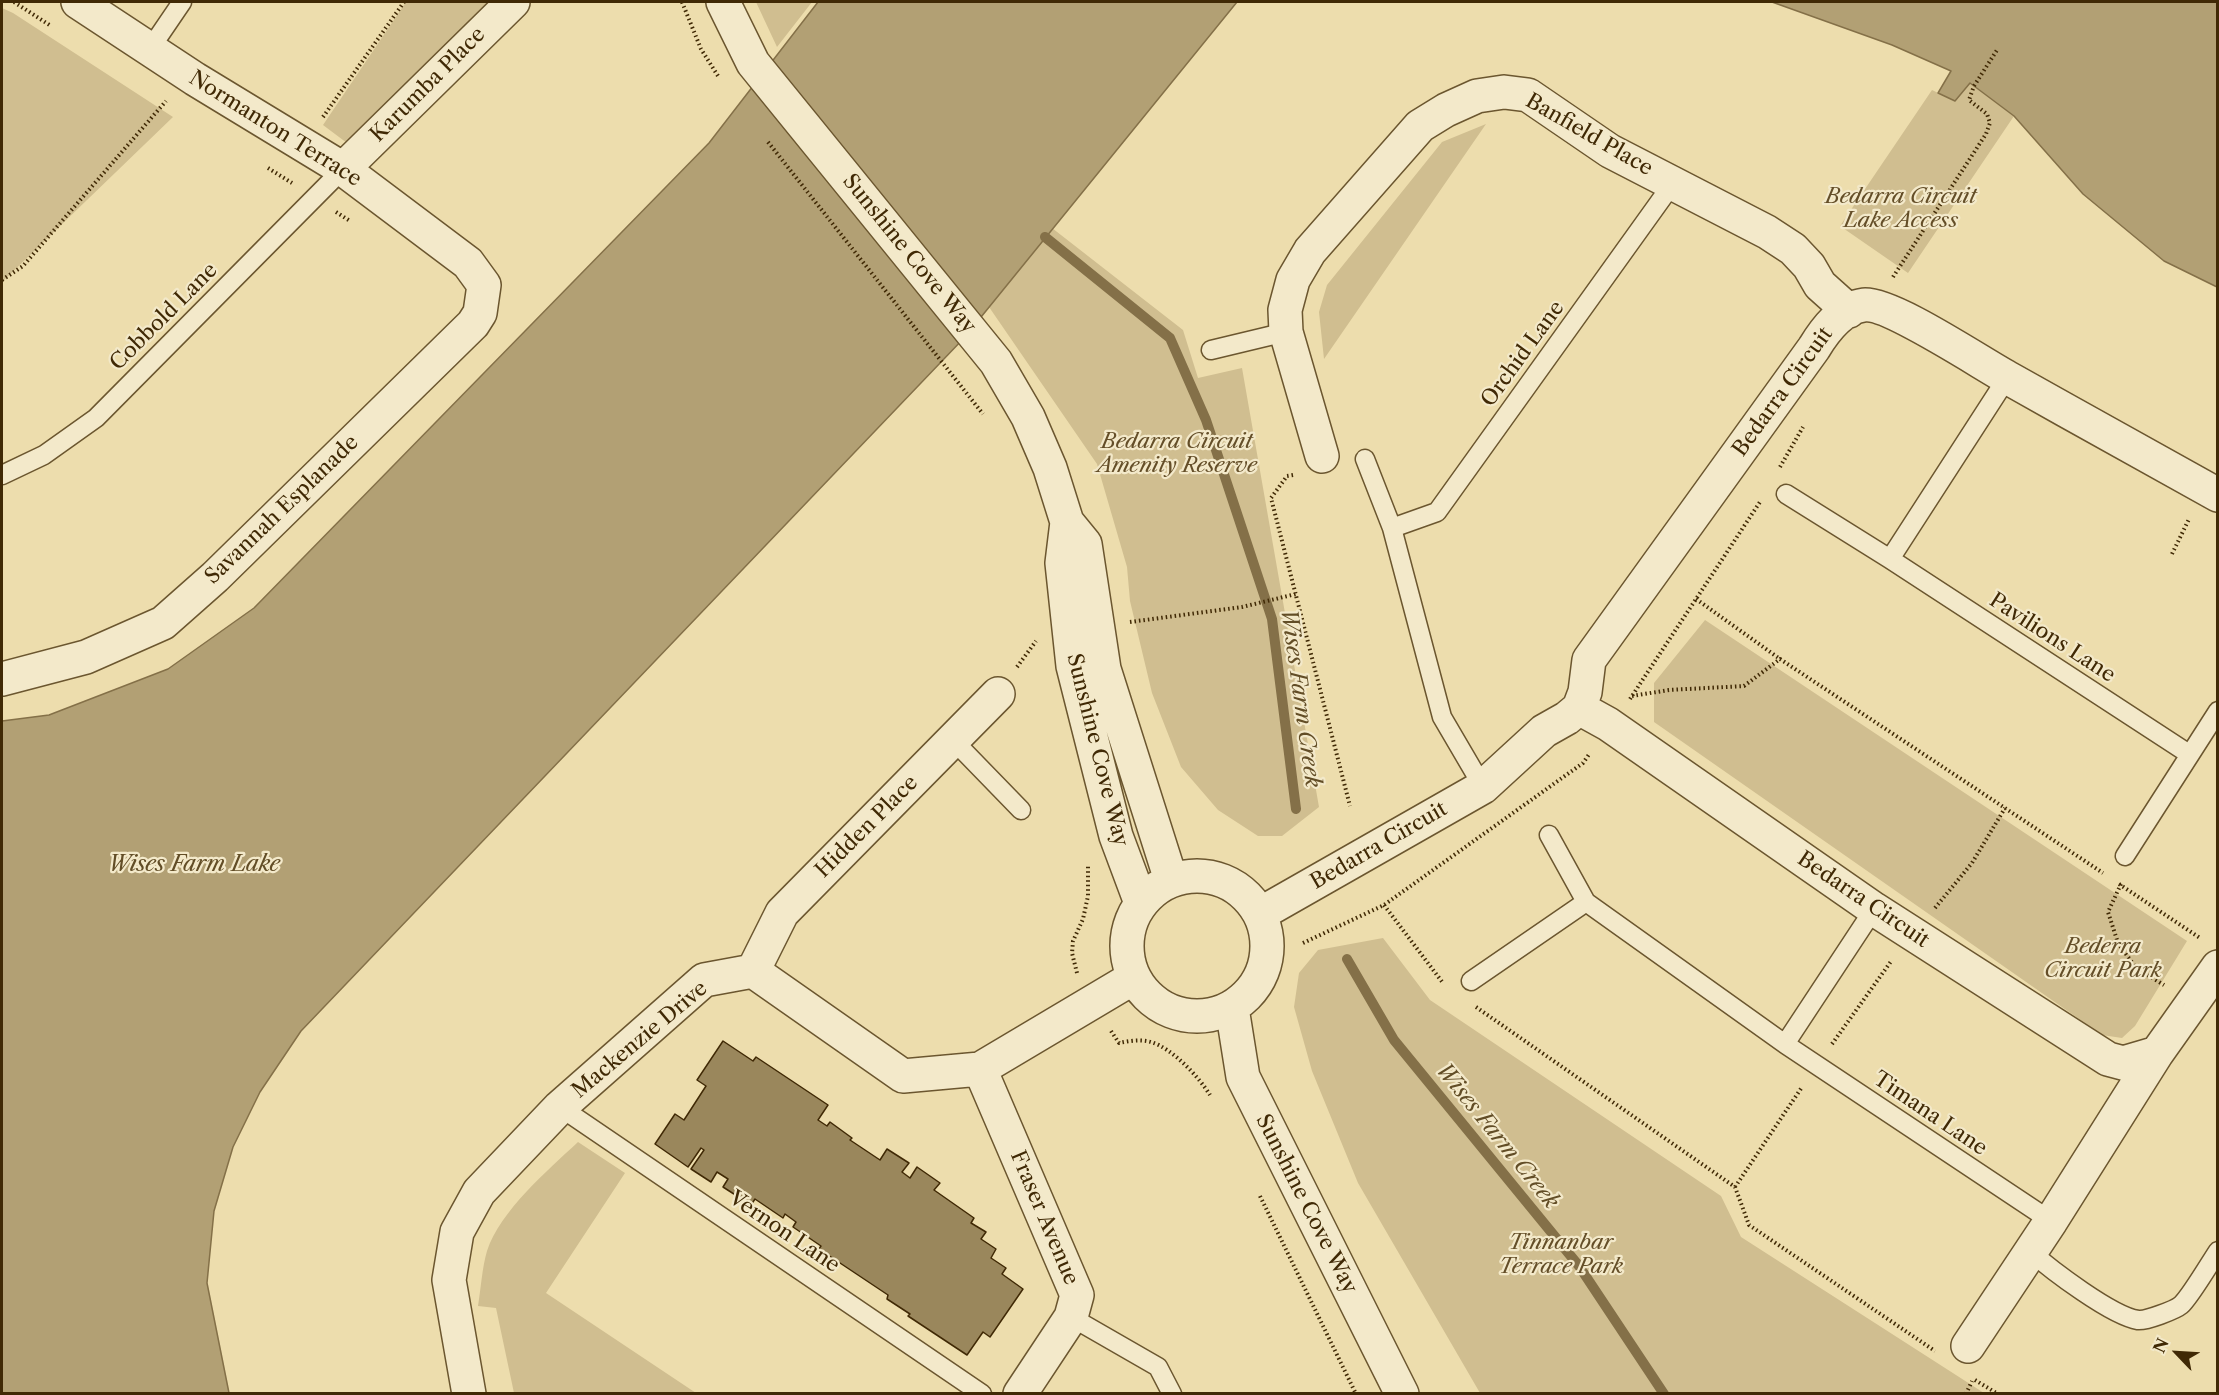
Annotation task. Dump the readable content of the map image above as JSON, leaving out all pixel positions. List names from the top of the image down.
{
  "streets": {
    "street": [
      "Karumba Place",
      "Normanton Terrace",
      "Banfield Place",
      "Sunshine Cove Way",
      "Bedarra Circuit",
      "Savannah Esplanade",
      "Hidden Place",
      "Mackenzie Drive",
      "Fraser Avenue"
    ],
    "lane": [
      "Cobbold Lane",
      "Orchid Lane",
      "Pavilions Lane",
      "Timana Lane",
      "Vernon Lane"
    ]
  },
  "crossings": [
    ["Karumba Place", "Normanton Terrace"],
    ["Karumba Place", "Cobbold Lane"],
    ["Normanton Terrace", "Cobbold Lane"],
    ["Normanton Terrace", "Savannah Esplanade"],
    ["Banfield Place", "Orchid Lane"],
    ["Banfield Place", "Bedarra Circuit"],
    ["Sunshine Cove Way", "Bedarra Circuit"],
    ["Hidden Place", "Mackenzie Drive"],
    ["Mackenzie Drive", "Vernon Lane"]
  ],
  "water": ["Wises Farm Creek", "Wises Farm Lake"],
  "parks": [
    "Bedarra Circuit Lake Access",
    "Bedarra Circuit Amenity Reserve",
    "Bederra Circuit Park",
    "Tinnanbar Terrace Park"
  ],
  "north": "top left"
}
